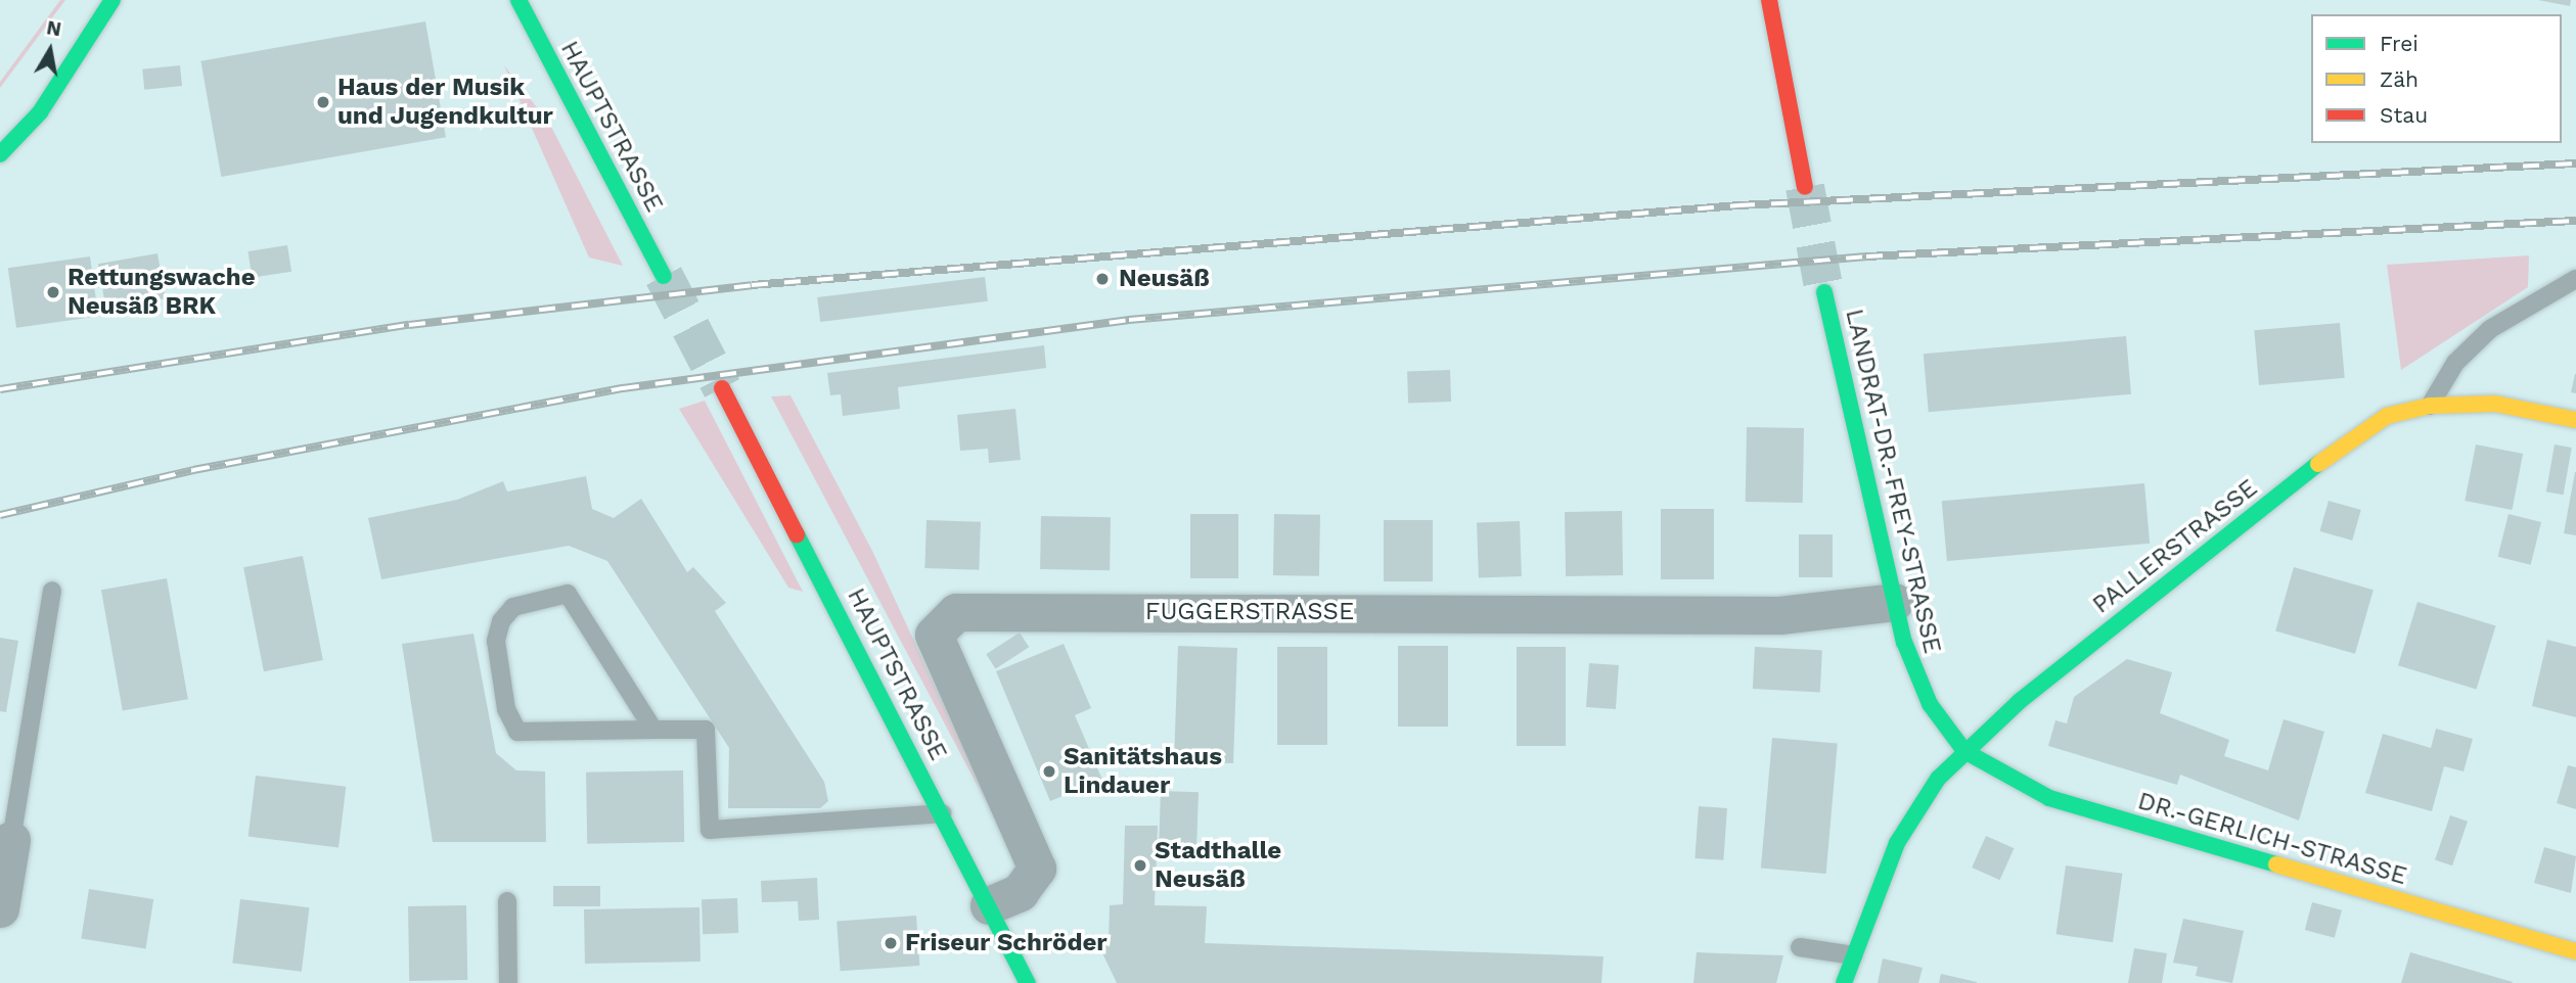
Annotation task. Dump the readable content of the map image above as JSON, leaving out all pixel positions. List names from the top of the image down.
{
  "streets": {
    "street": [
      "HAUPTSTRASSE",
      "LANDRAT-DR.-FREY-STRASSE",
      "PALLERSTRASSE",
      "FUGGERSTRASSE",
      "DR.-GERLICH-STRASSE"
    ]
  },
  "crossings": [
    ["HAUPTSTRASSE", "FUGGERSTRASSE"],
    ["LANDRAT-DR.-FREY-STRASSE", "PALLERSTRASSE"],
    ["LANDRAT-DR.-FREY-STRASSE", "FUGGERSTRASSE"],
    ["LANDRAT-DR.-FREY-STRASSE", "DR.-GERLICH-STRASSE"],
    ["PALLERSTRASSE", "DR.-GERLICH-STRASSE"]
  ],
  "places": [
    "Haus der Musik und Jugendkultur",
    "Neusäß",
    "Rettungswache Neusäß BRK",
    "Sanitätshaus Lindauer",
    "Stadthalle Neusäß",
    "Friseur Schröder"
  ],
  "legend": ["Frei", "Zäh", "Stau"],
  "north": "top"
}
